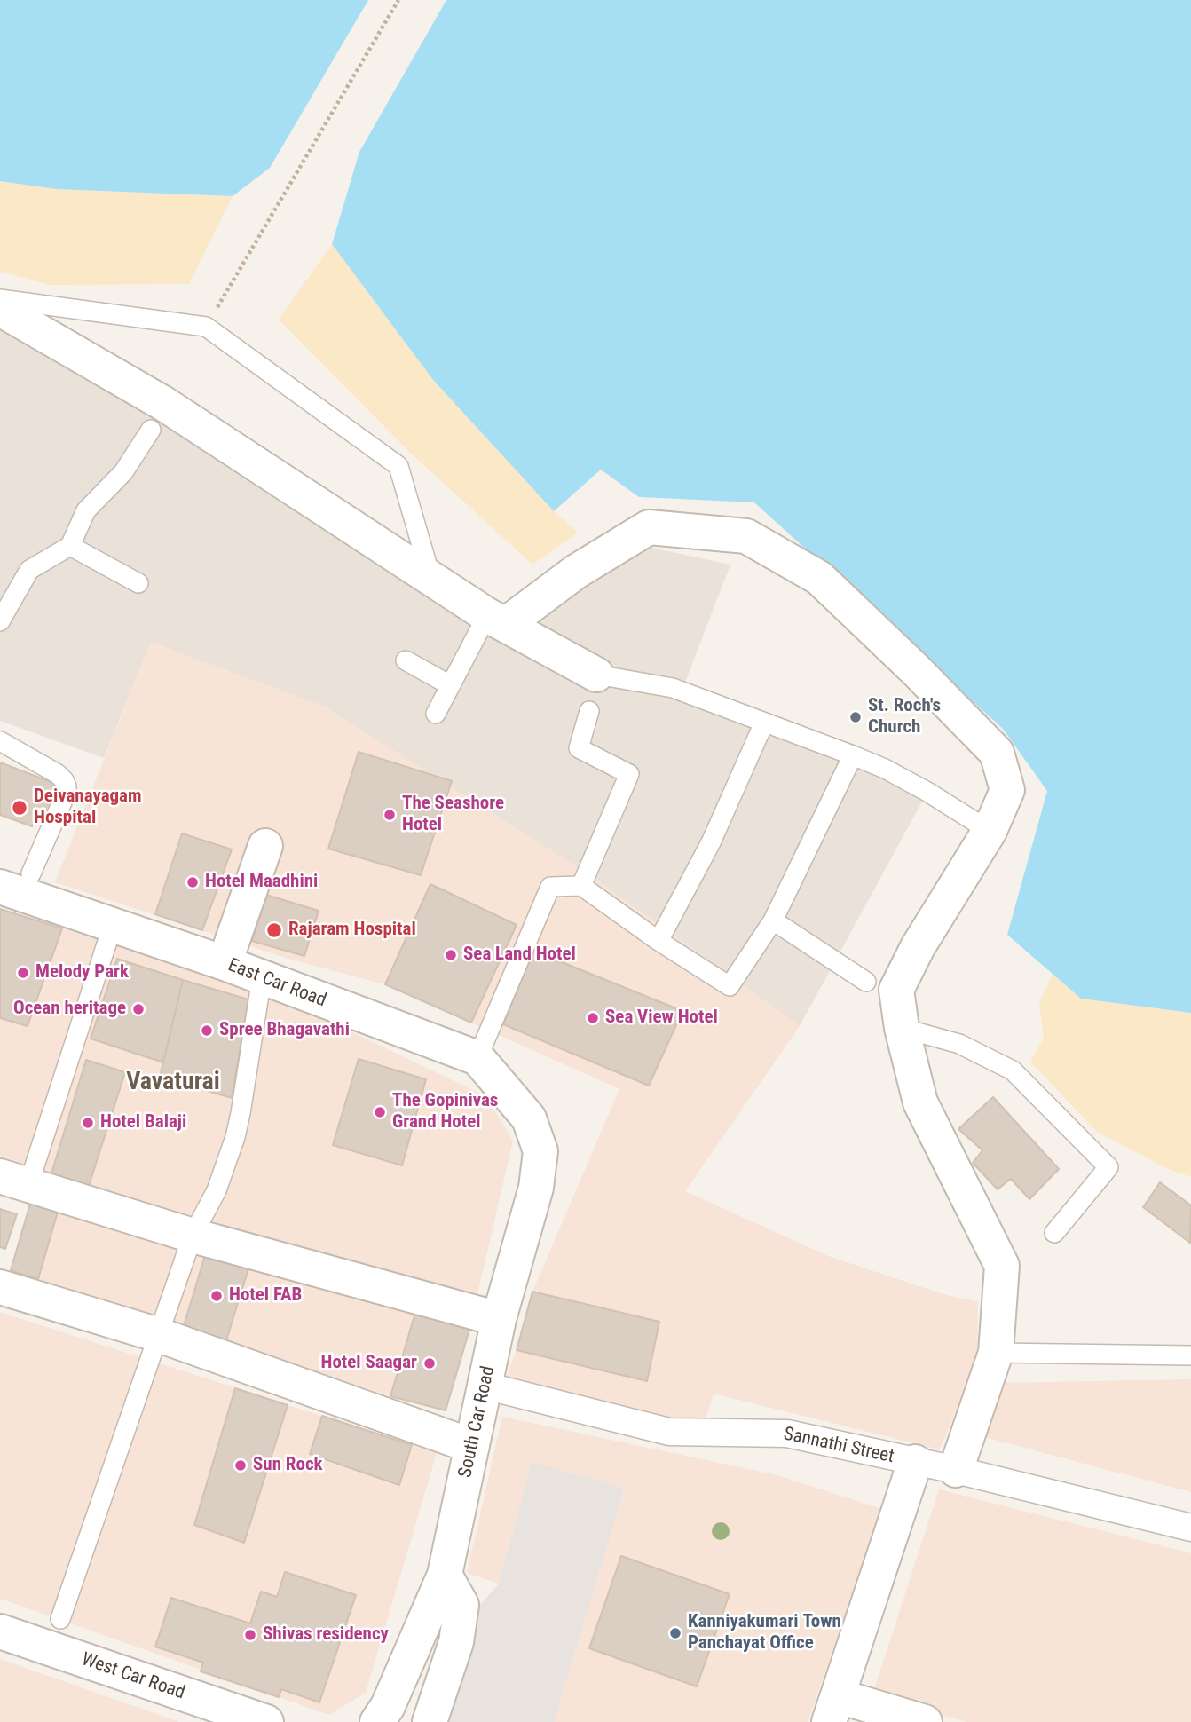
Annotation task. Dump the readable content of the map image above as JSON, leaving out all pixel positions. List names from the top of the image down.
{
  "streets": {
    "street": [
      "East Car Road",
      "South Car Road",
      "Sannathi Street",
      "West Car Road"
    ]
  },
  "crossings": [
    ["East Car Road", "South Car Road"],
    ["South Car Road", "Sannathi Street"]
  ],
  "districts": ["Vavaturai"],
  "places": [
    "St. Roch's Church",
    "Deivanayagam Hospital",
    "The Seashore Hotel",
    "Hotel Maadhini",
    "Rajaram Hospital",
    "Sea Land Hotel",
    "Melody Park",
    "Ocean heritage",
    "Sea View Hotel",
    "Spree Bhagavathi",
    "The Gopinivas Grand Hotel",
    "Hotel Balaji",
    "Hotel FAB",
    "Hotel Saagar",
    "Sun Rock",
    "Kanniyakumari Town Panchayat Office",
    "Shivas residency"
  ]
}
